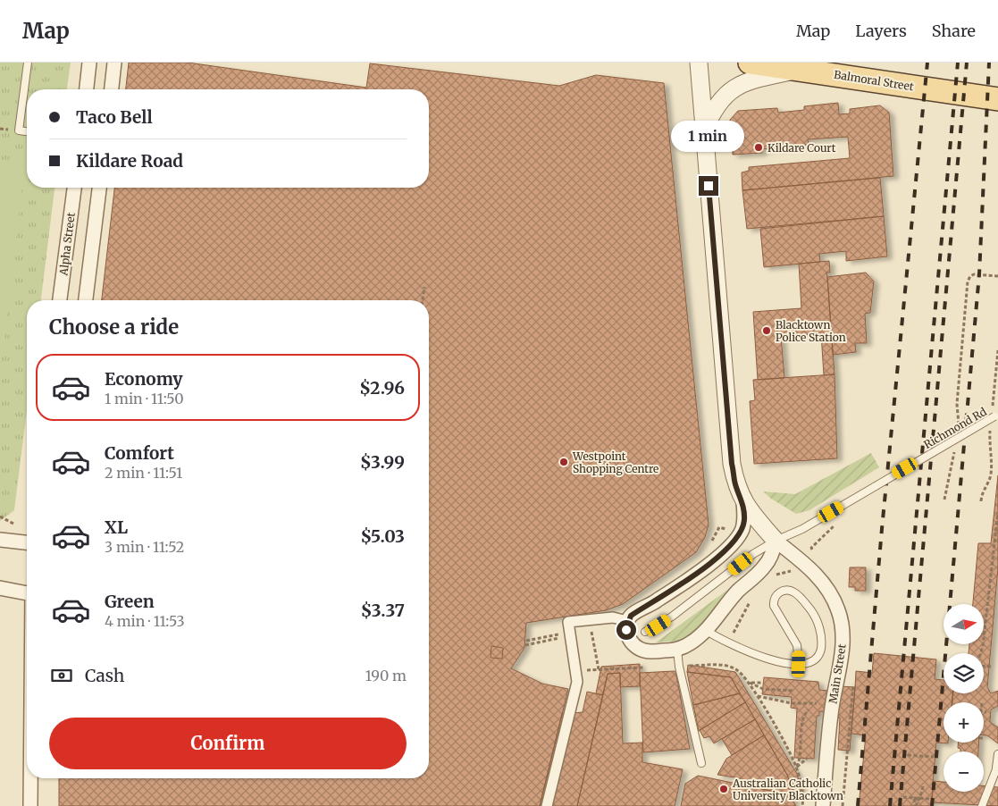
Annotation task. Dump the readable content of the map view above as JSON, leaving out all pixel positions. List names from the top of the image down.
{
  "streets": {
    "main road": ["Balmoral Street"],
    "street": ["Alpha Street", "Main Street"],
    "lane": ["Richmond Rd"]
  },
  "crossings": [
    ["Richmond Rd", "Main Street"]
  ],
  "places": [
    "Kildare Court",
    "Blacktown Police Station",
    "Westpoint Shopping Centre",
    "Australian Catholic University Blacktown"
  ],
  "north": "right",
  "page": {
    "header": "Map",
    "nav": ["Map", "Layers", "Share"],
    "banner": ["Taco Bell", "Kildare Road"],
    "bubble": "1 min",
    "heading": "Choose a ride",
    "list": [
      {
        "name": "Economy",
        "note": "1 min · 11:50",
        "value": "$2.96"
      },
      {
        "name": "Comfort",
        "note": "2 min · 11:51",
        "value": "$3.99"
      },
      {
        "name": "XL",
        "note": "3 min · 11:52",
        "value": "$5.03"
      },
      {
        "name": "Green",
        "note": "4 min · 11:53",
        "value": "$3.37"
      }
    ],
    "map_buttons": ["+", "−"],
    "pay": ["Cash", "190 m"],
    "buttons": "Confirm"
  }
}
